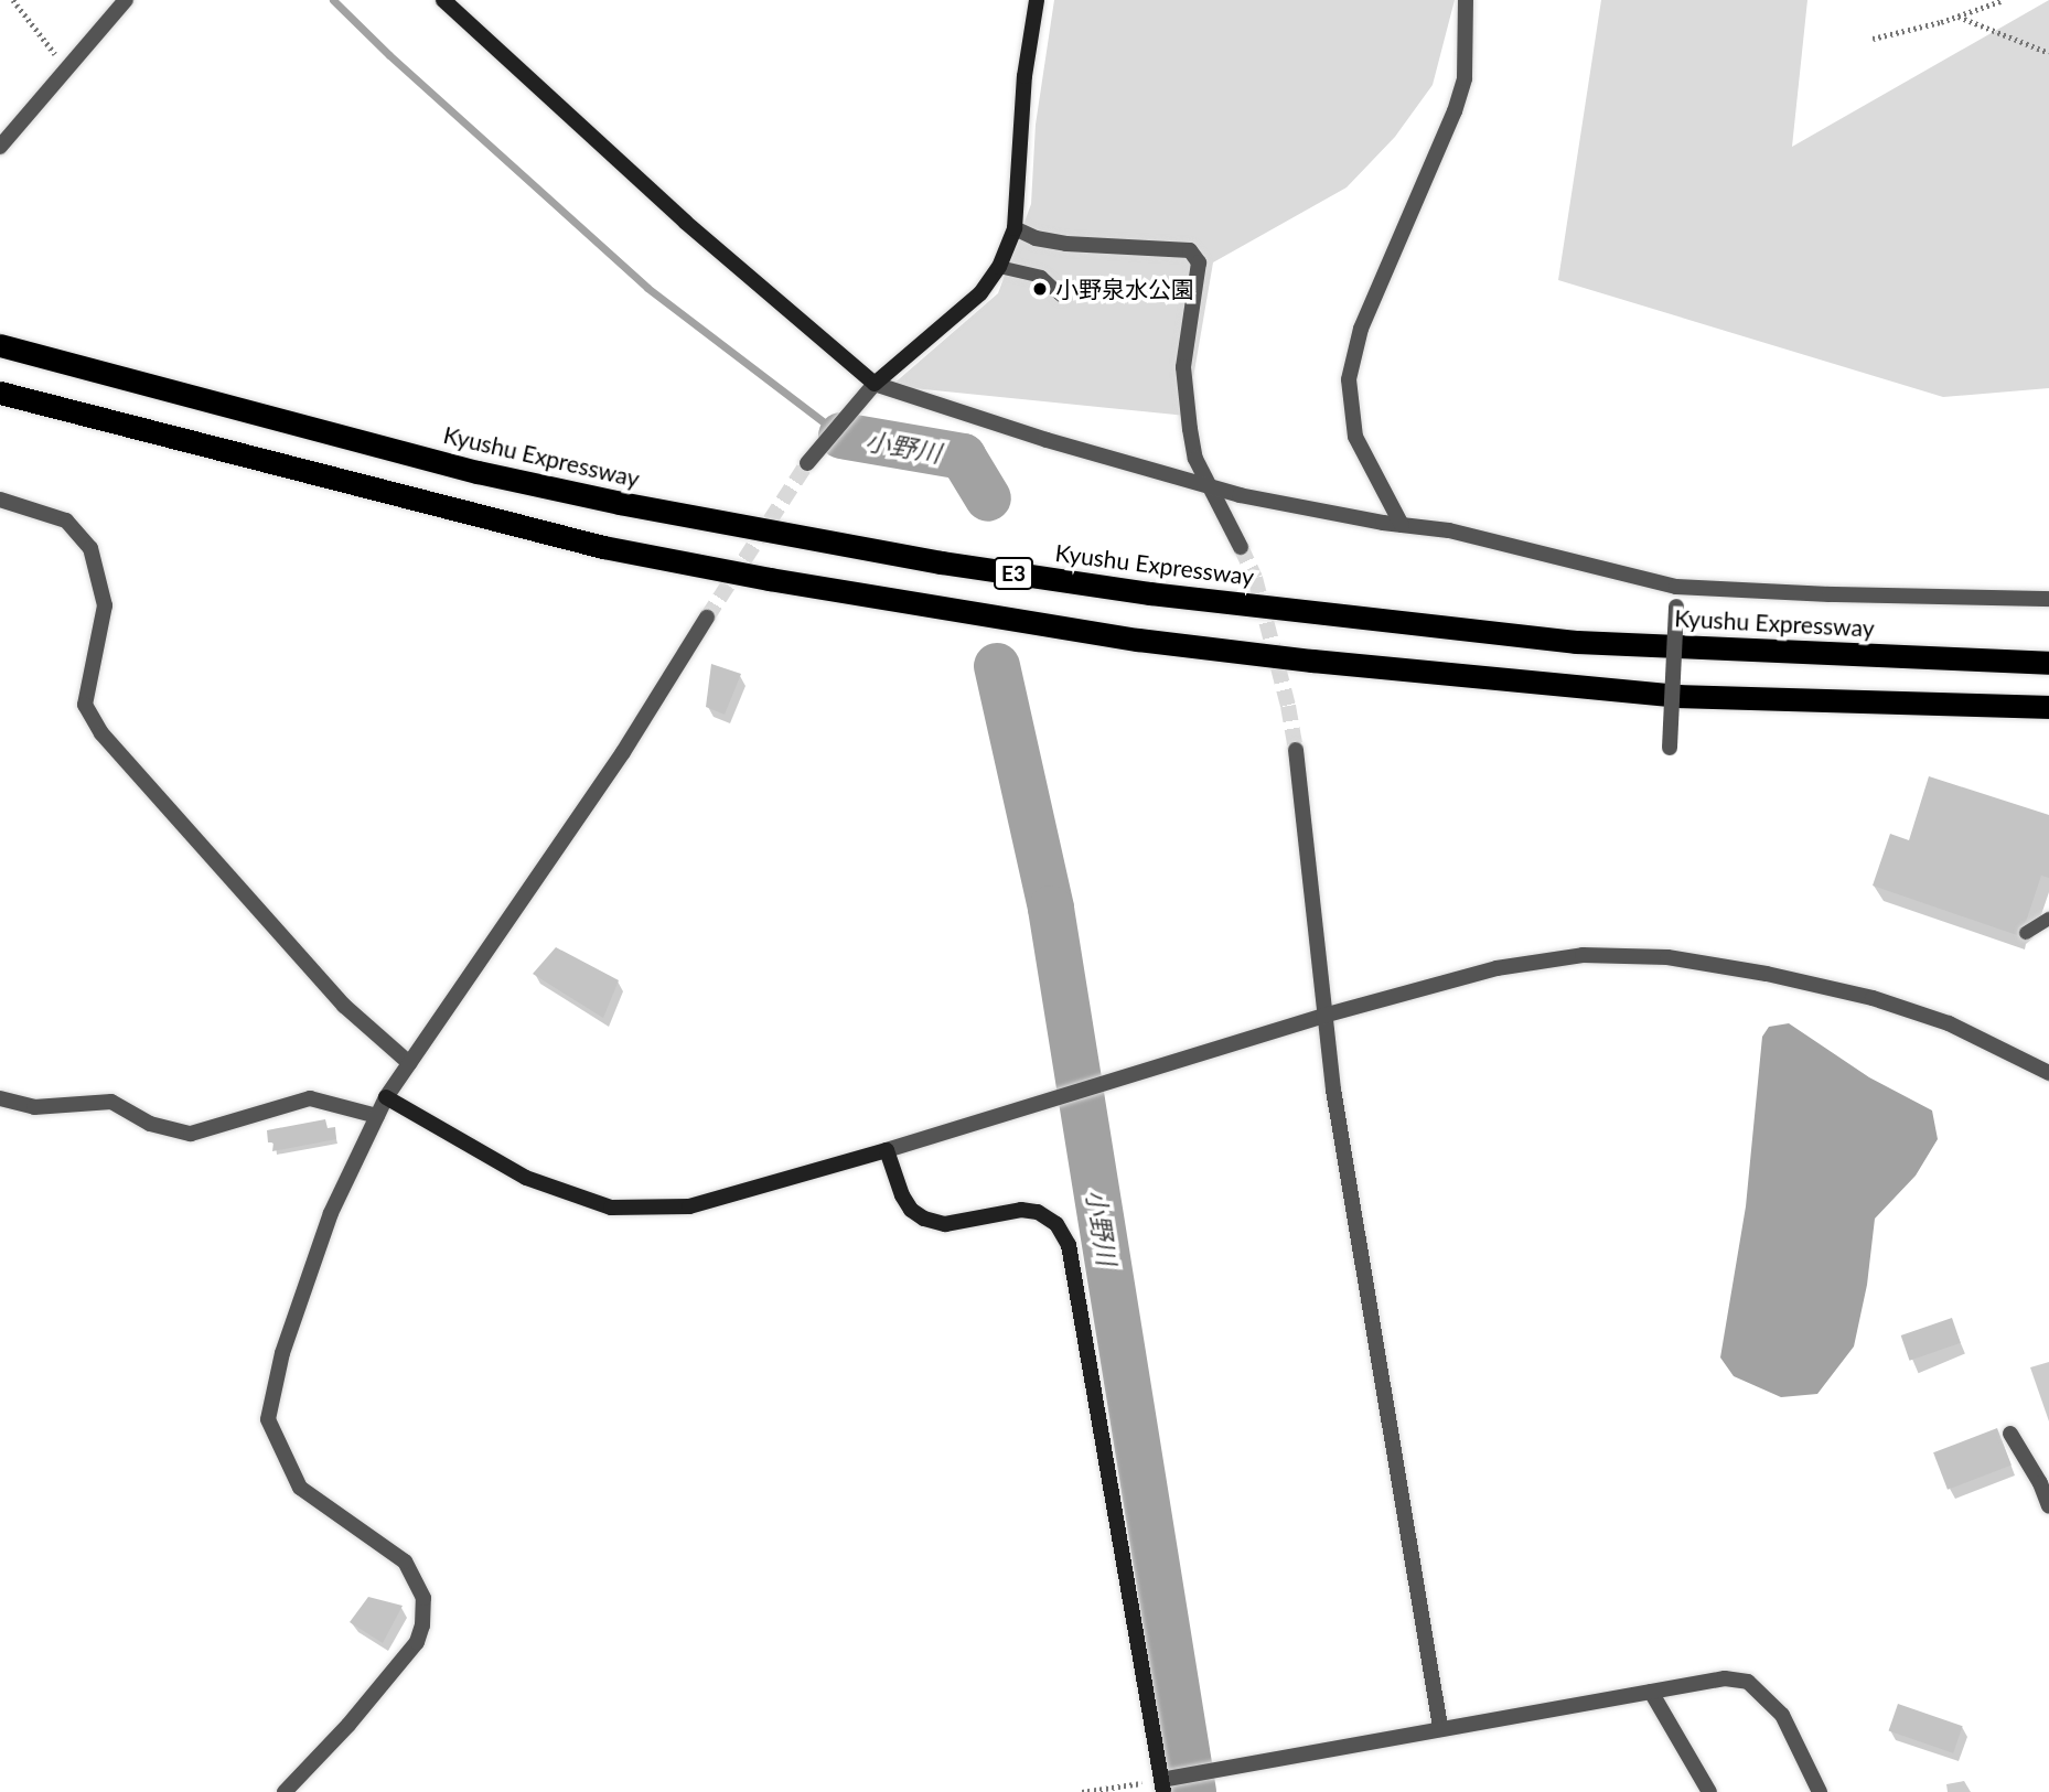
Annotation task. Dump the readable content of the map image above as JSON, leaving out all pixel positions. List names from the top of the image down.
{
  "streets": {
    "highway": ["Kyushu Expressway", "E3"]
  },
  "water": ["小野川"],
  "places": ["小野泉水公園"]
}
